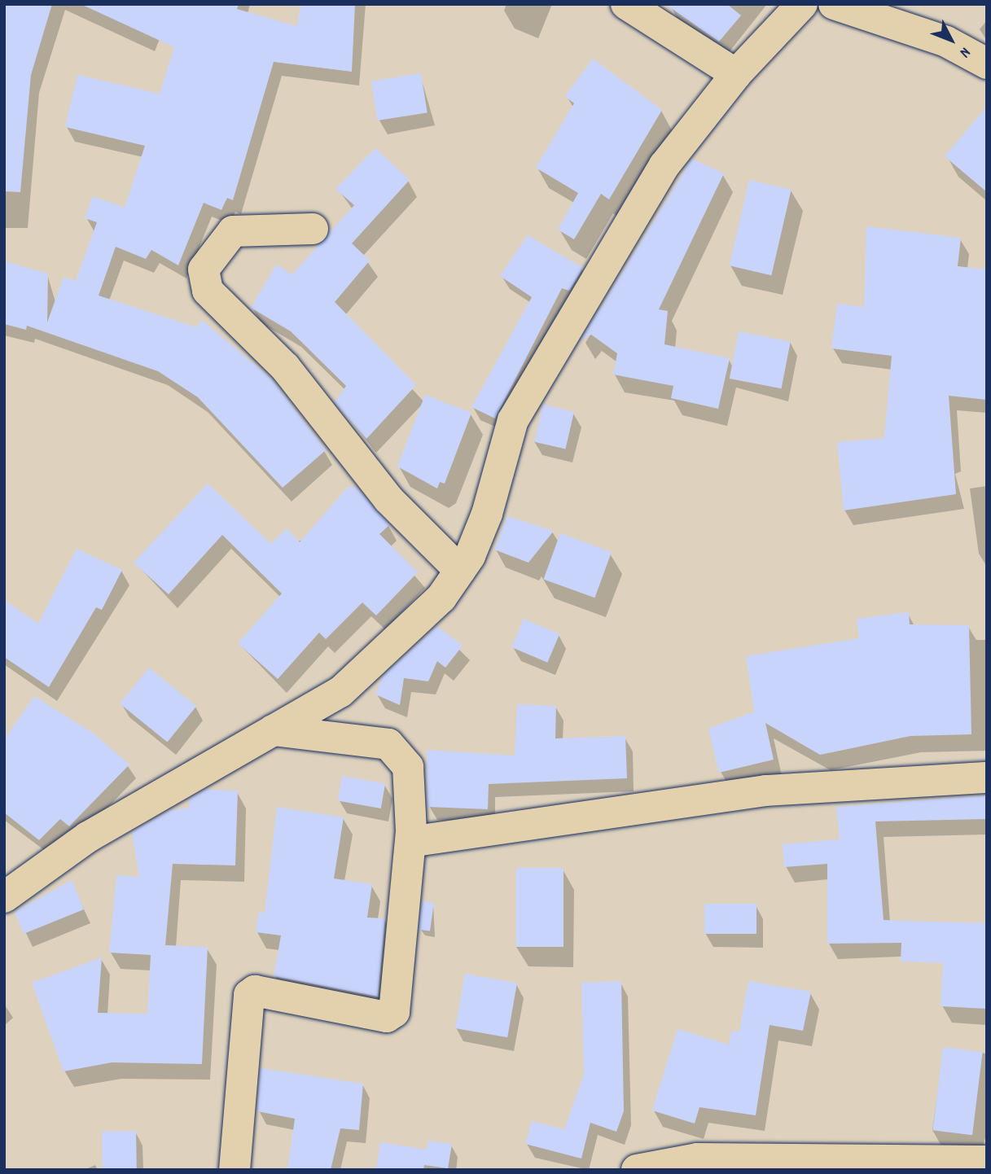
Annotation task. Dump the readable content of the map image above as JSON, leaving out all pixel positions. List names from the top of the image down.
{
  "north": "bottom right"
}
